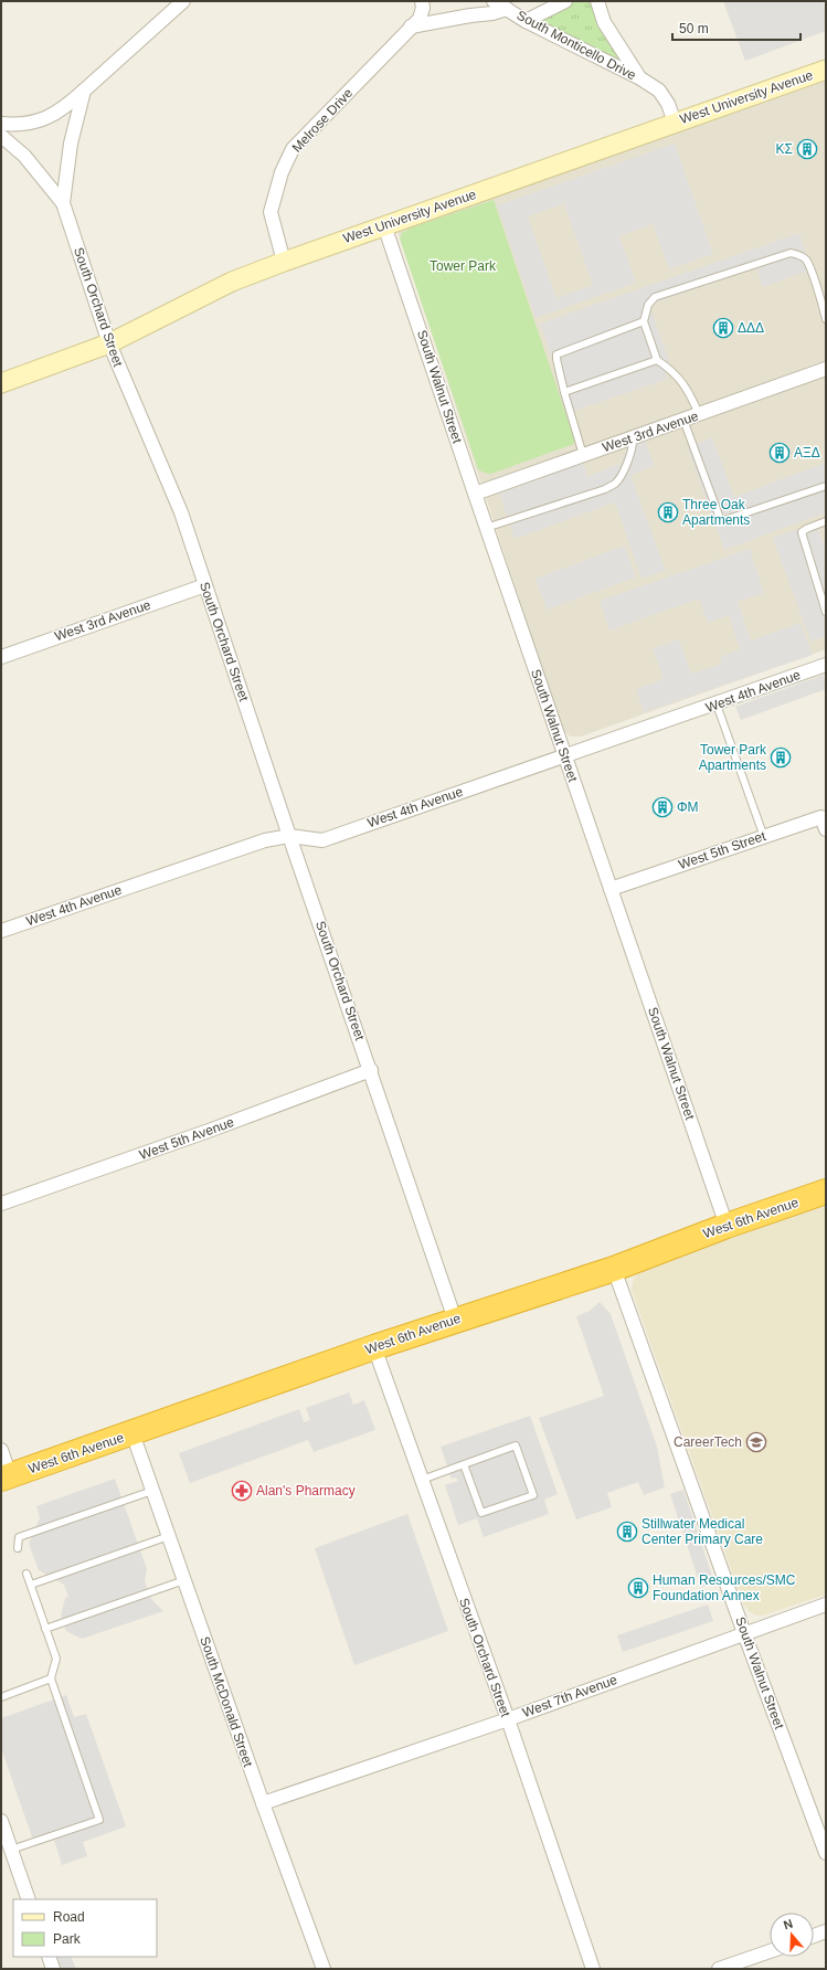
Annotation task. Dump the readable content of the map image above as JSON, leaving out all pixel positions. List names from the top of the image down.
{
  "streets": {
    "highway": ["West 6th Avenue"],
    "street": [
      "South Monticello Drive",
      "West University Avenue",
      "Melrose Drive",
      "South Orchard Street",
      "South Walnut Street",
      "West 3rd Avenue",
      "West 4th Avenue",
      "West 5th Street",
      "West 5th Avenue",
      "West 7th Avenue",
      "South McDonald Street"
    ]
  },
  "crossings": [
    ["South Monticello Drive", "West University Avenue"],
    ["West University Avenue", "Melrose Drive"],
    ["West University Avenue", "South Orchard Street"],
    ["West University Avenue", "South Walnut Street"],
    ["South Orchard Street", "West 3rd Avenue"],
    ["South Orchard Street", "West 4th Avenue"],
    ["South Orchard Street", "West 5th Avenue"],
    ["South Orchard Street", "West 6th Avenue"],
    ["South Orchard Street", "West 7th Avenue"],
    ["South Walnut Street", "West 3rd Avenue"],
    ["South Walnut Street", "West 4th Avenue"],
    ["South Walnut Street", "West 5th Street"],
    ["South Walnut Street", "West 6th Avenue"],
    ["South Walnut Street", "West 7th Avenue"],
    ["West 6th Avenue", "South McDonald Street"],
    ["West 7th Avenue", "South McDonald Street"]
  ],
  "parks": ["Tower Park"],
  "places": {
    "building": [
      "KΣ",
      "ΔΔΔ",
      "ΑΞΔ",
      "Three Oak Apartments",
      "Tower Park Apartments",
      "ΦΜ",
      "Stillwater Medical Center Primary Care",
      "Human Resources/SMC Foundation Annex"
    ],
    "school or university": ["CareerTech"],
    "pharmacy": ["Alan's Pharmacy"]
  },
  "legend": ["Road", "Park"],
  "scale_bar": "50 m",
  "north": "top"
}
